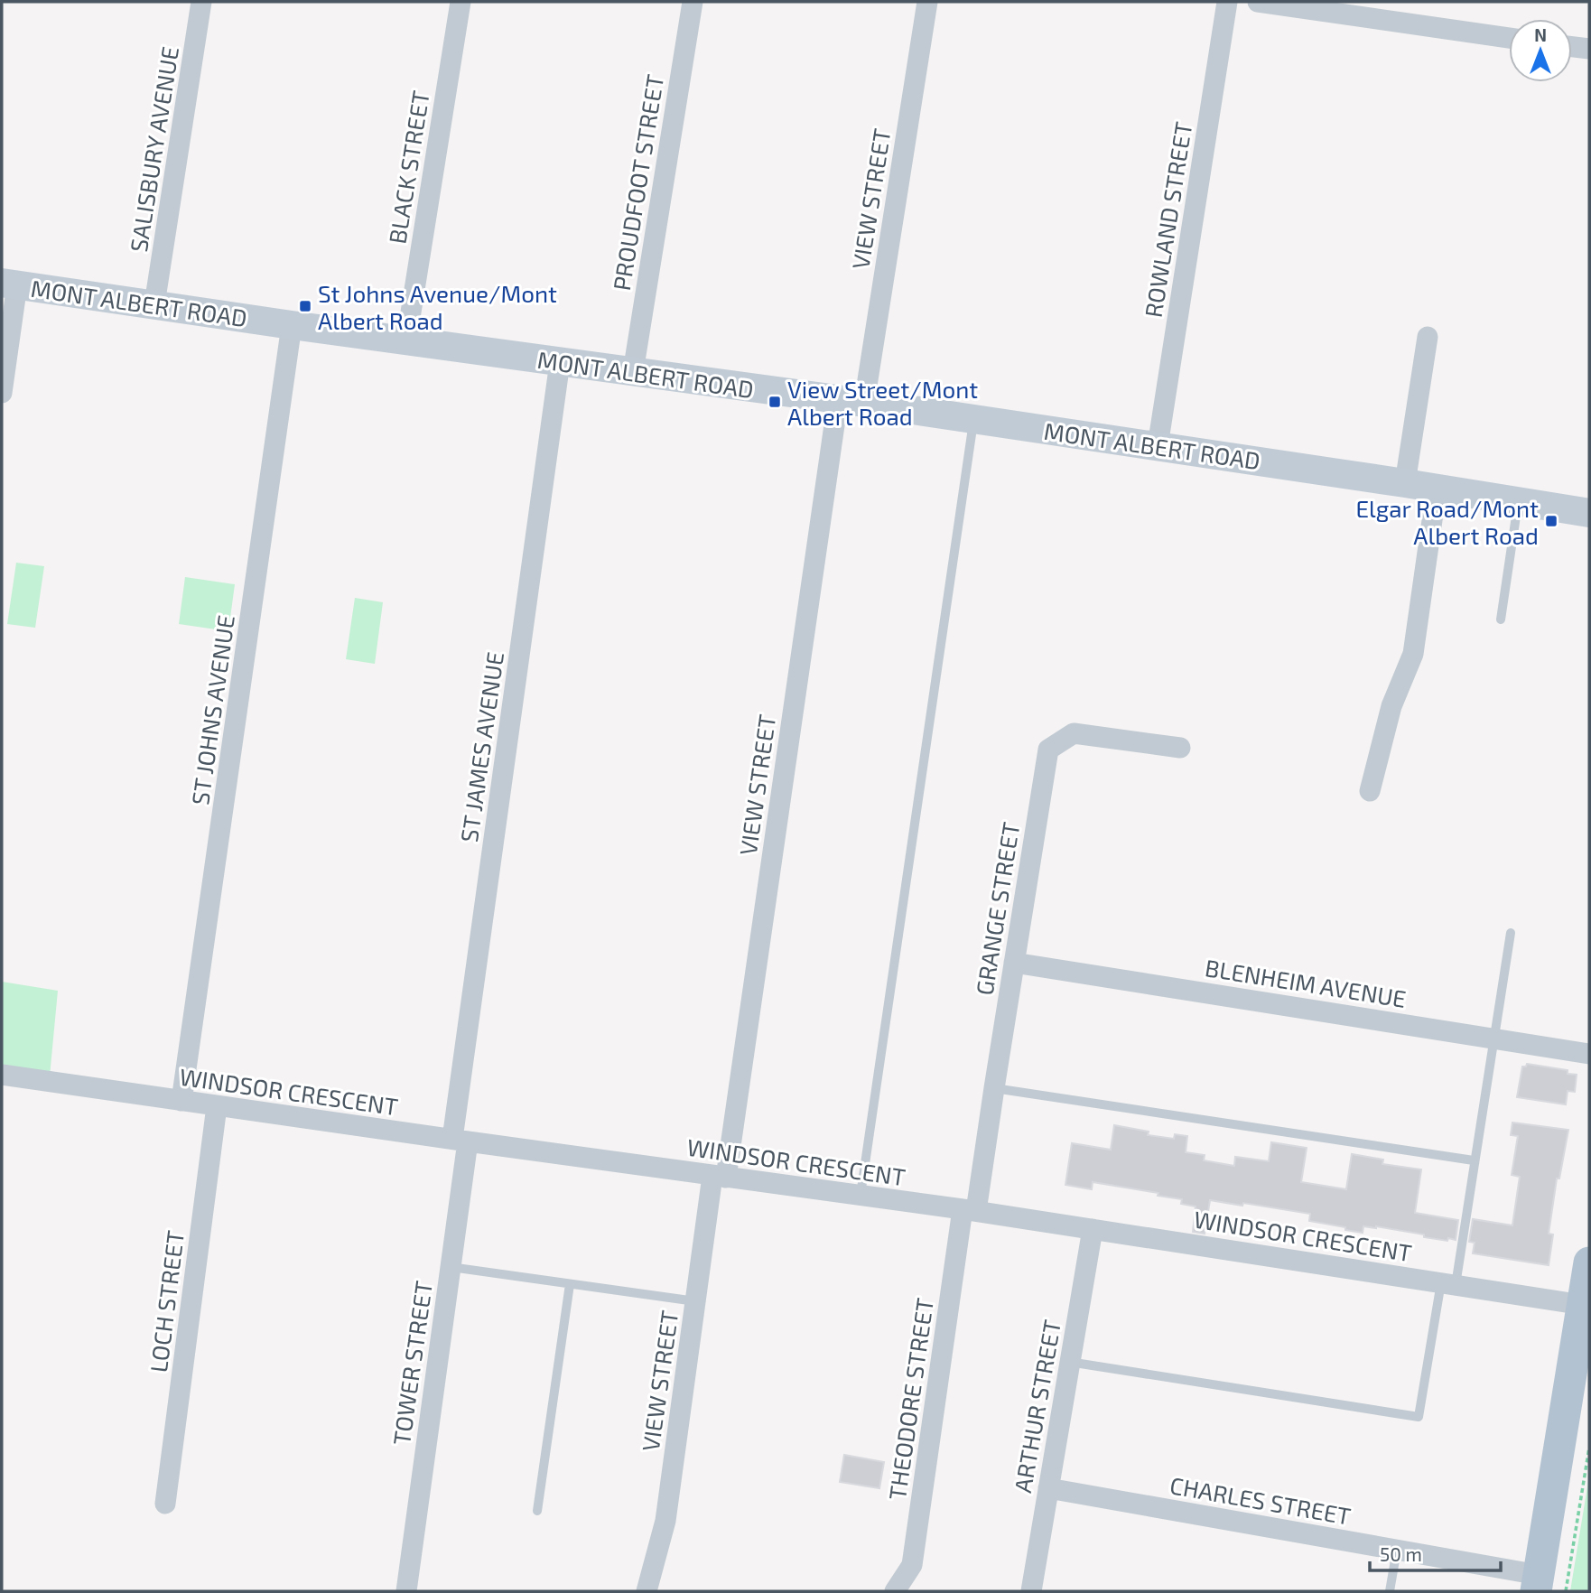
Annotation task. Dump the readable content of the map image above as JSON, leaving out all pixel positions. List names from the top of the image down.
{
  "streets": {
    "main road": ["MONT ALBERT ROAD"],
    "street": [
      "SALISBURY AVENUE",
      "BLACK STREET",
      "PROUDFOOT STREET",
      "VIEW STREET",
      "ROWLAND STREET",
      "ST JOHNS AVENUE",
      "ST JAMES AVENUE",
      "GRANGE STREET",
      "BLENHEIM AVENUE",
      "WINDSOR CRESCENT",
      "LOCH STREET",
      "TOWER STREET",
      "THEODORE STREET",
      "ARTHUR STREET",
      "CHARLES STREET"
    ]
  },
  "crossings": [
    ["SALISBURY AVENUE", "MONT ALBERT ROAD"],
    ["BLACK STREET", "MONT ALBERT ROAD"],
    ["PROUDFOOT STREET", "MONT ALBERT ROAD"],
    ["VIEW STREET", "MONT ALBERT ROAD"],
    ["VIEW STREET", "WINDSOR CRESCENT"],
    ["ROWLAND STREET", "MONT ALBERT ROAD"],
    ["MONT ALBERT ROAD", "ST JOHNS AVENUE"],
    ["MONT ALBERT ROAD", "ST JAMES AVENUE"],
    ["ST JOHNS AVENUE", "WINDSOR CRESCENT"],
    ["ST JAMES AVENUE", "WINDSOR CRESCENT"],
    ["ST JAMES AVENUE", "TOWER STREET"],
    ["GRANGE STREET", "BLENHEIM AVENUE"],
    ["GRANGE STREET", "WINDSOR CRESCENT"],
    ["GRANGE STREET", "THEODORE STREET"],
    ["WINDSOR CRESCENT", "LOCH STREET"],
    ["WINDSOR CRESCENT", "TOWER STREET"],
    ["WINDSOR CRESCENT", "THEODORE STREET"],
    ["WINDSOR CRESCENT", "ARTHUR STREET"],
    ["ARTHUR STREET", "CHARLES STREET"]
  ],
  "places": {
    "transit": ["St Johns Avenue/Mont Albert Road", "View Street/Mont Albert Road", "Elgar Road/Mont Albert Road"]
  },
  "scale_bar": "50 m",
  "north": "top"
}
